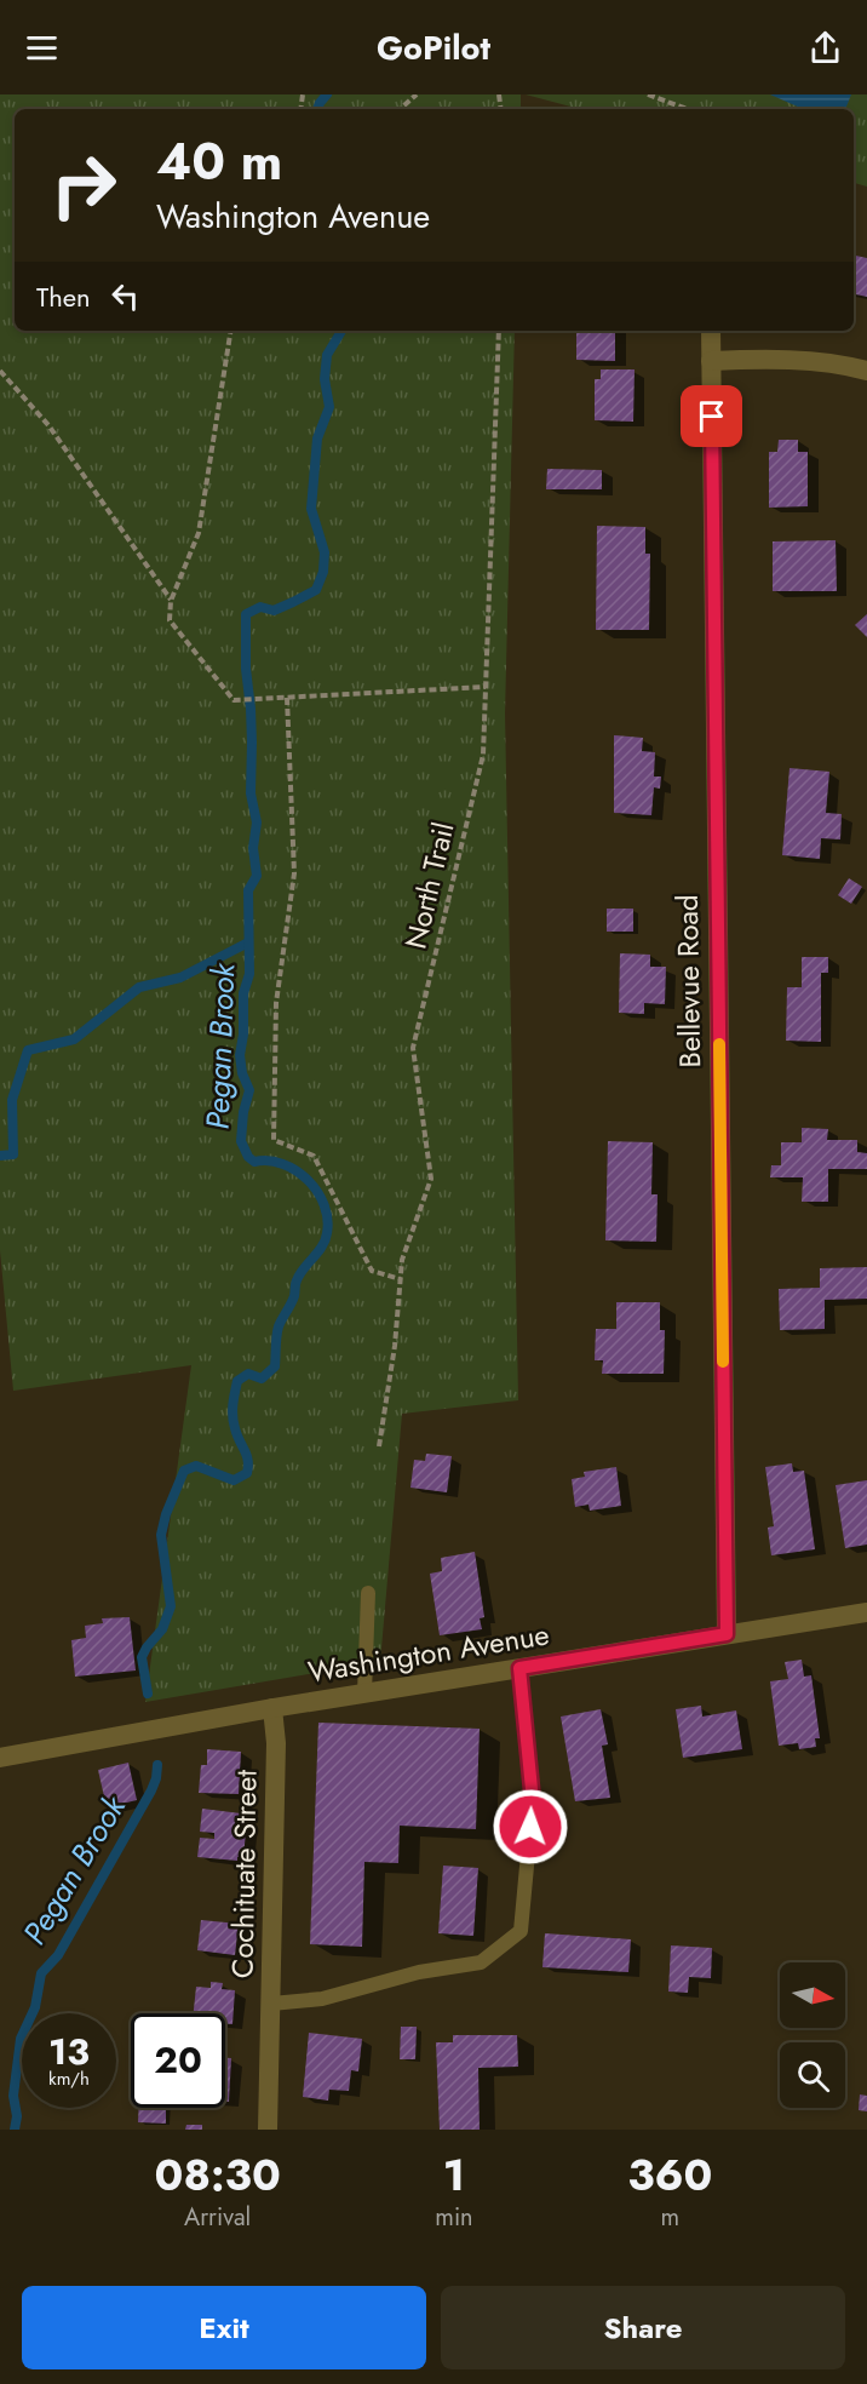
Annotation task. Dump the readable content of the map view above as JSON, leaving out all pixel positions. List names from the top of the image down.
{
  "streets": {
    "street": ["Bellevue Road", "Washington Avenue", "Cochituate Street"],
    "path": ["North Trail"]
  },
  "crossings": [
    ["Bellevue Road", "Washington Avenue"],
    ["Washington Avenue", "Cochituate Street"]
  ],
  "water": ["Pegan Brook"],
  "north": "right",
  "page": {
    "header": "GoPilot",
    "turn": ["40 m", "Washington Avenue"],
    "then": "Then",
    "speed": "13 km/h",
    "limit": "20",
    "eta": [
      "08:30",
      "Arrival",
      "1",
      "min",
      "360",
      "m"
    ],
    "buttons": ["Exit", "Share"]
  }
}
